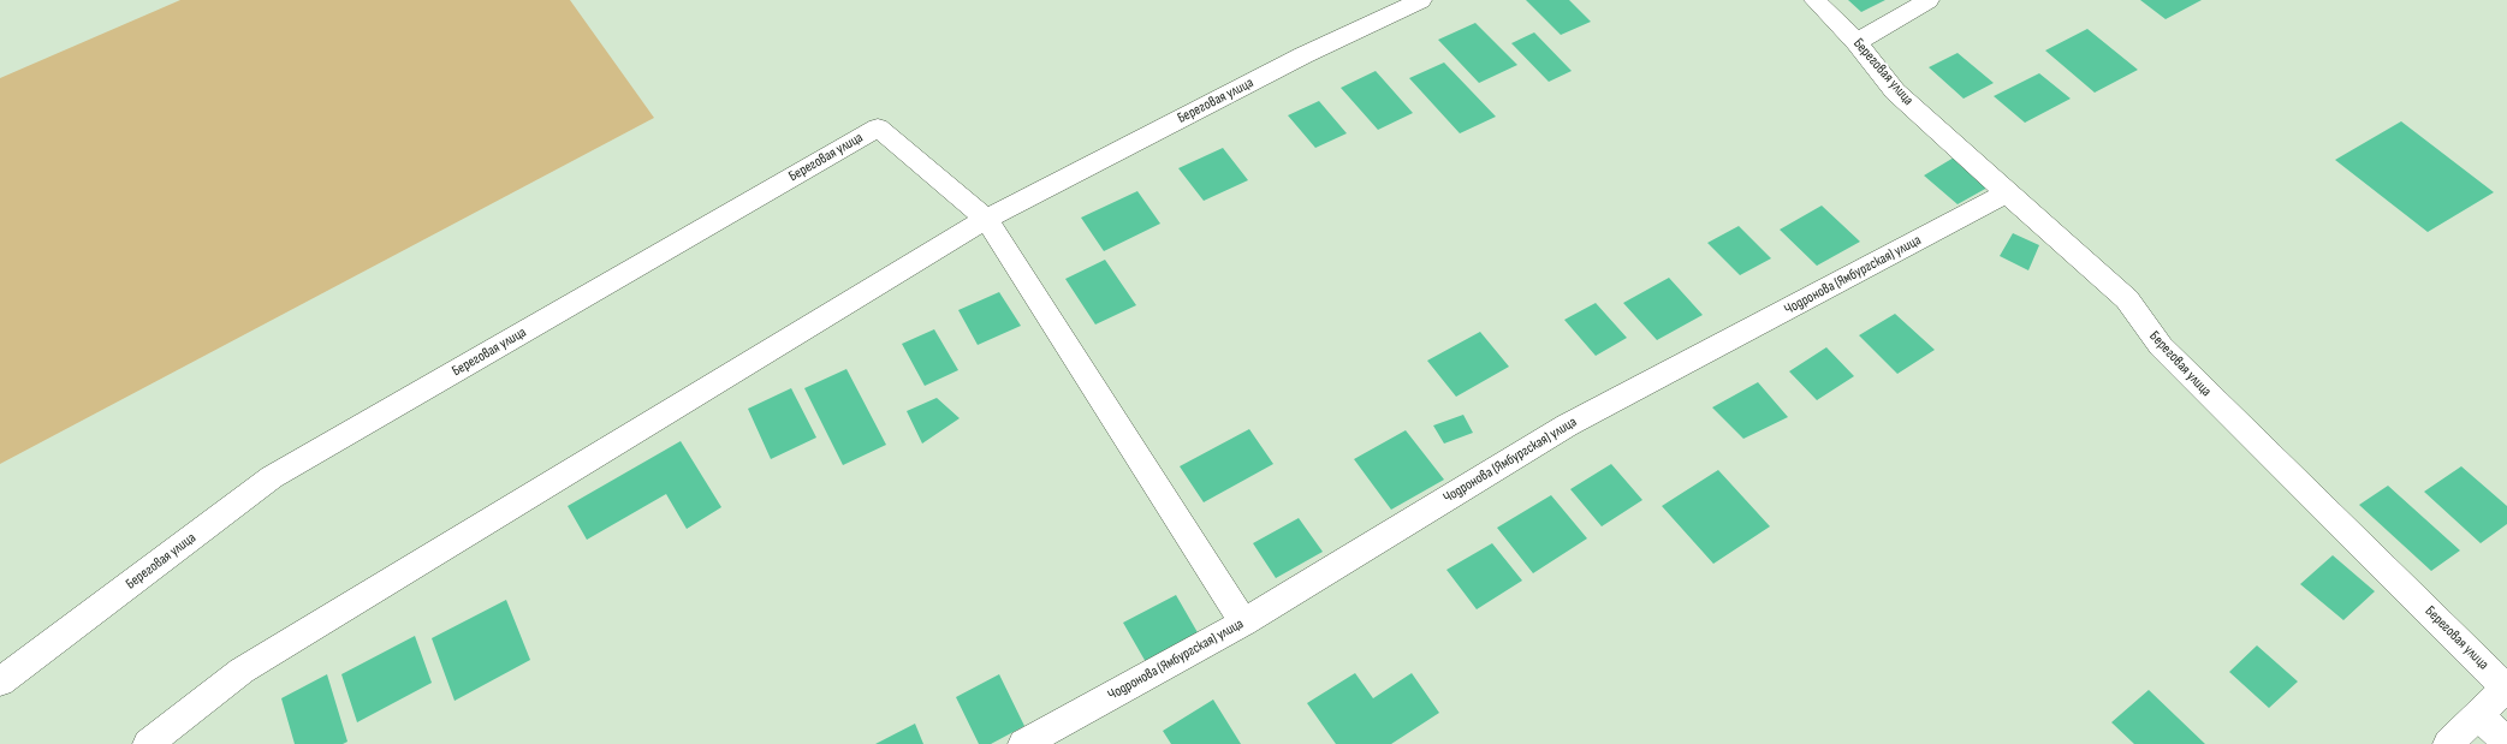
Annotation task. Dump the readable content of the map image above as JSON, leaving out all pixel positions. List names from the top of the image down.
{
  "streets": {
    "street": ["Береговая улица", "Чодронова (Ямбургская) улица"]
  },
  "crossings": [
    ["Береговая улица", "Чодронова (Ямбургская) улица"]
  ]
}
